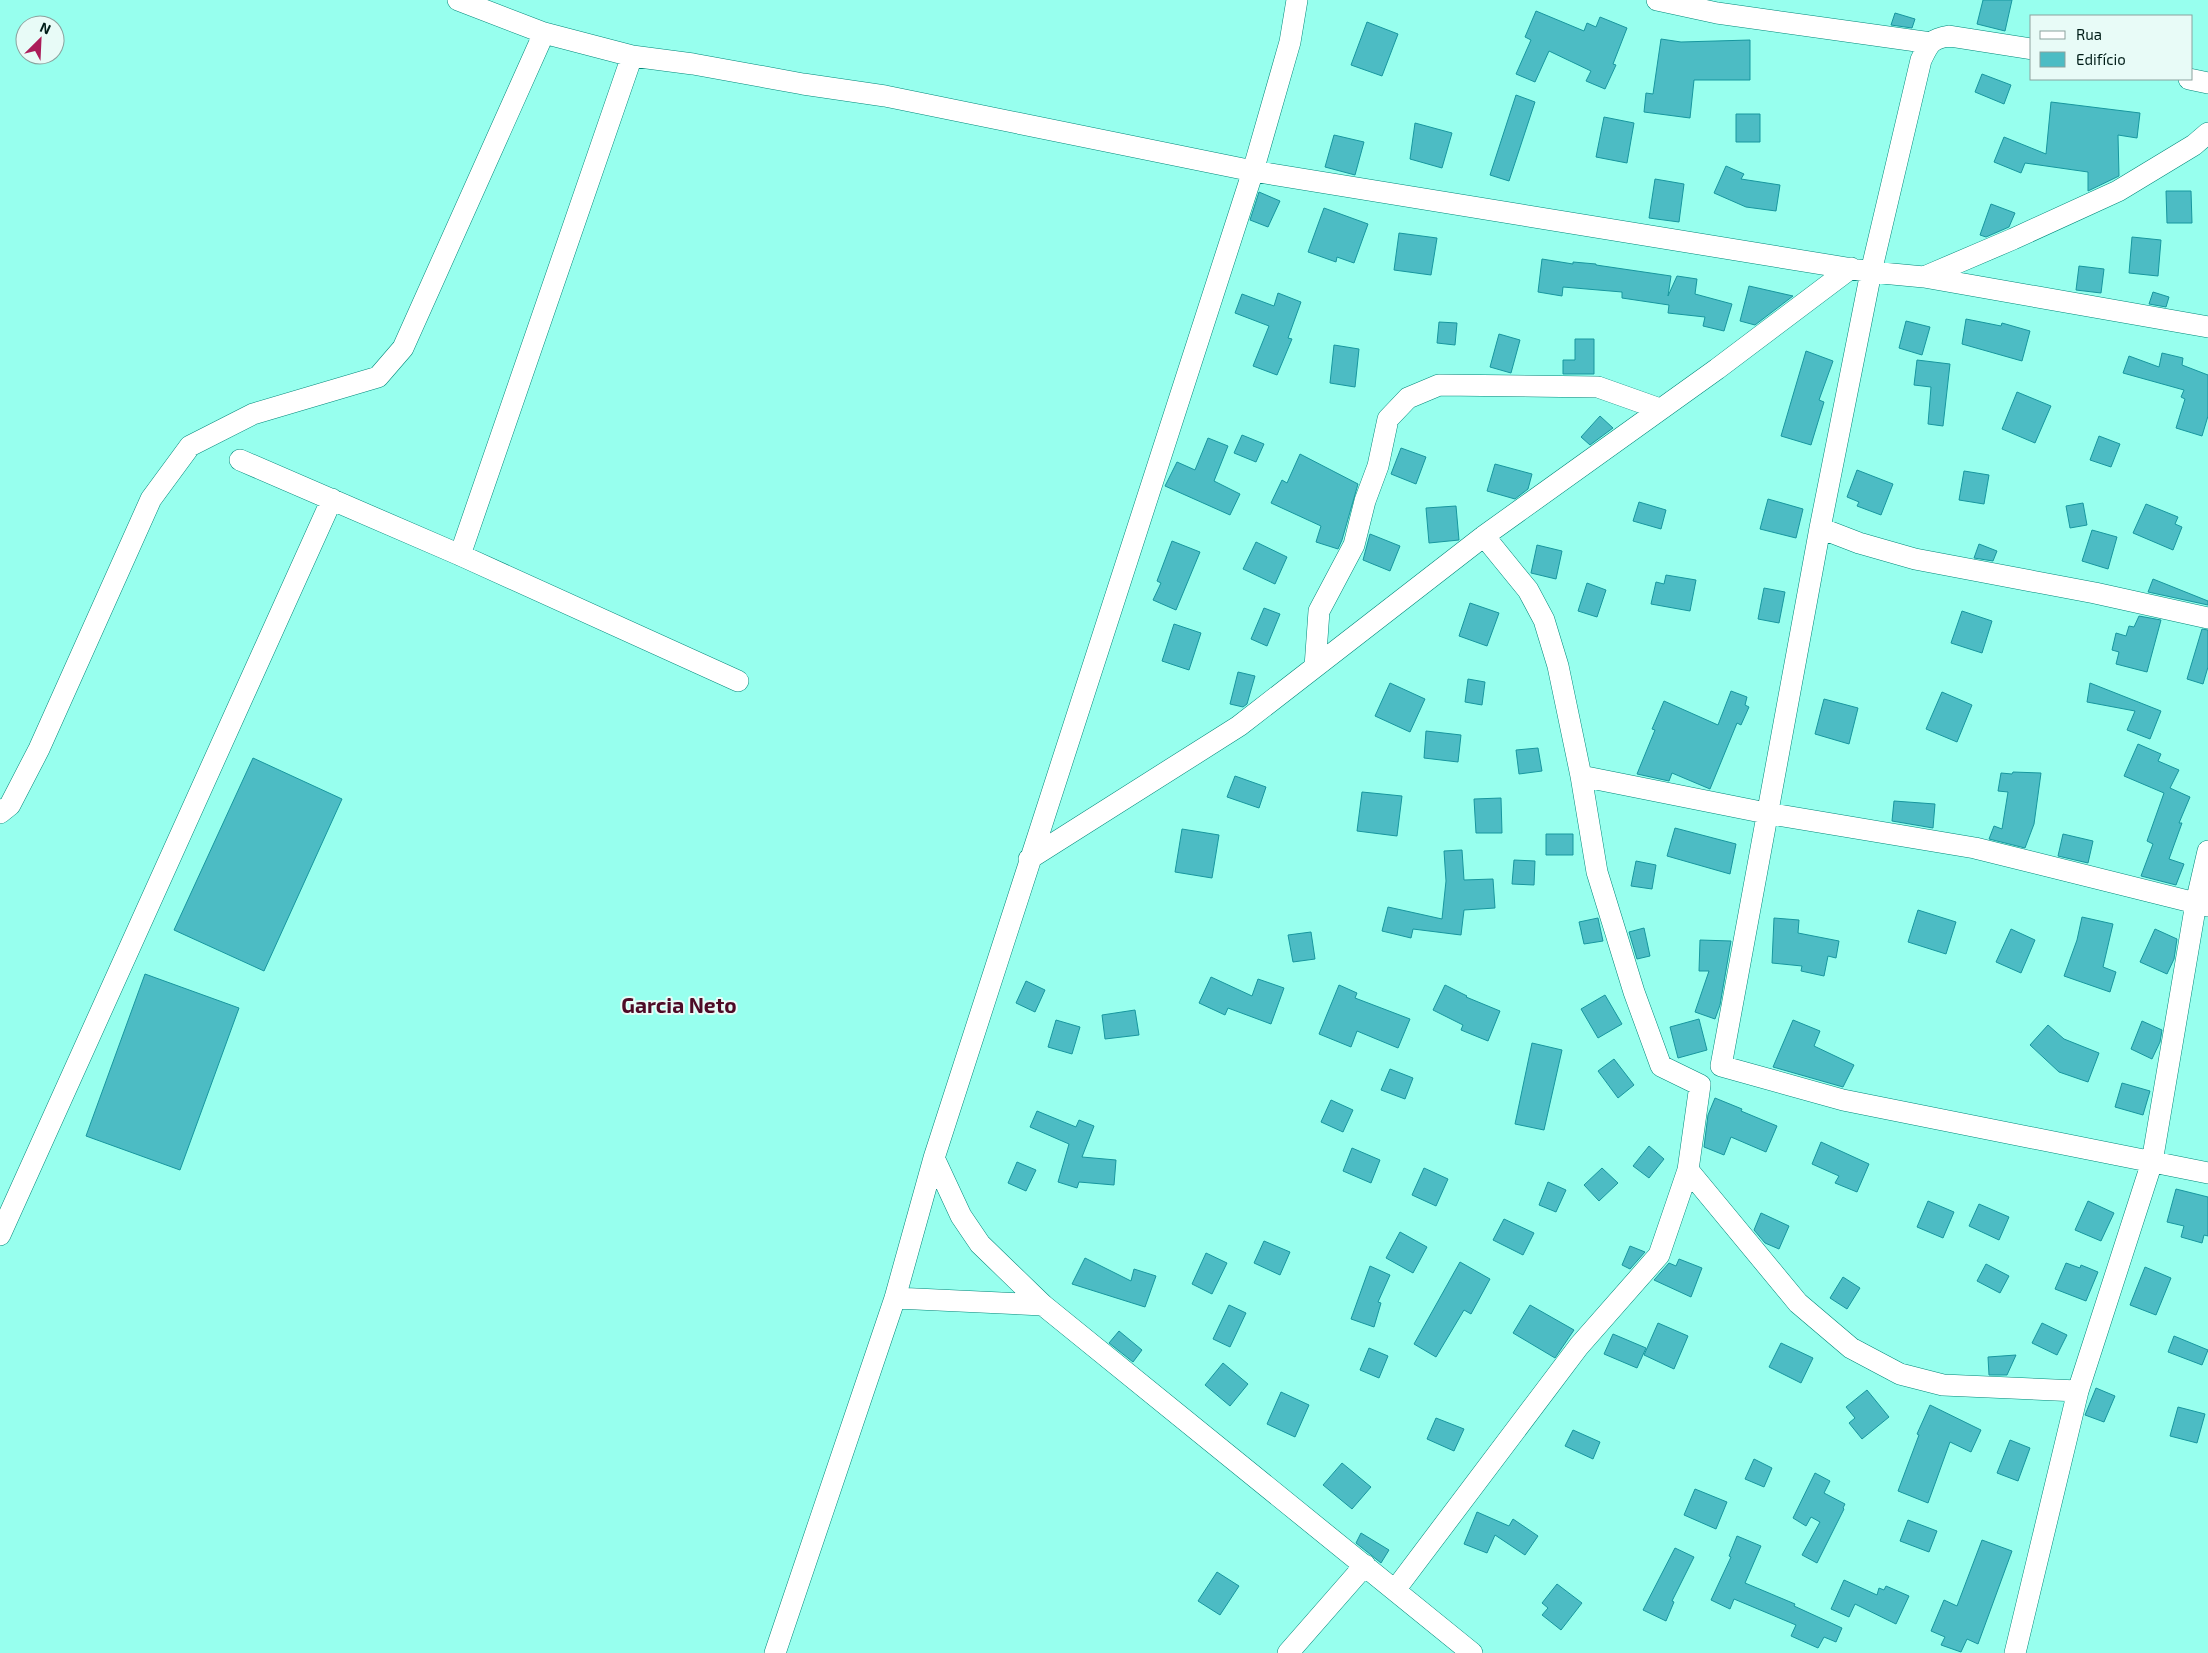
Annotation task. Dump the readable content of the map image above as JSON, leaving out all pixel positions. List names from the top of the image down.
{
  "districts": ["Garcia Neto"],
  "legend": ["Rua", "Edifício"],
  "north": "top right"
}
